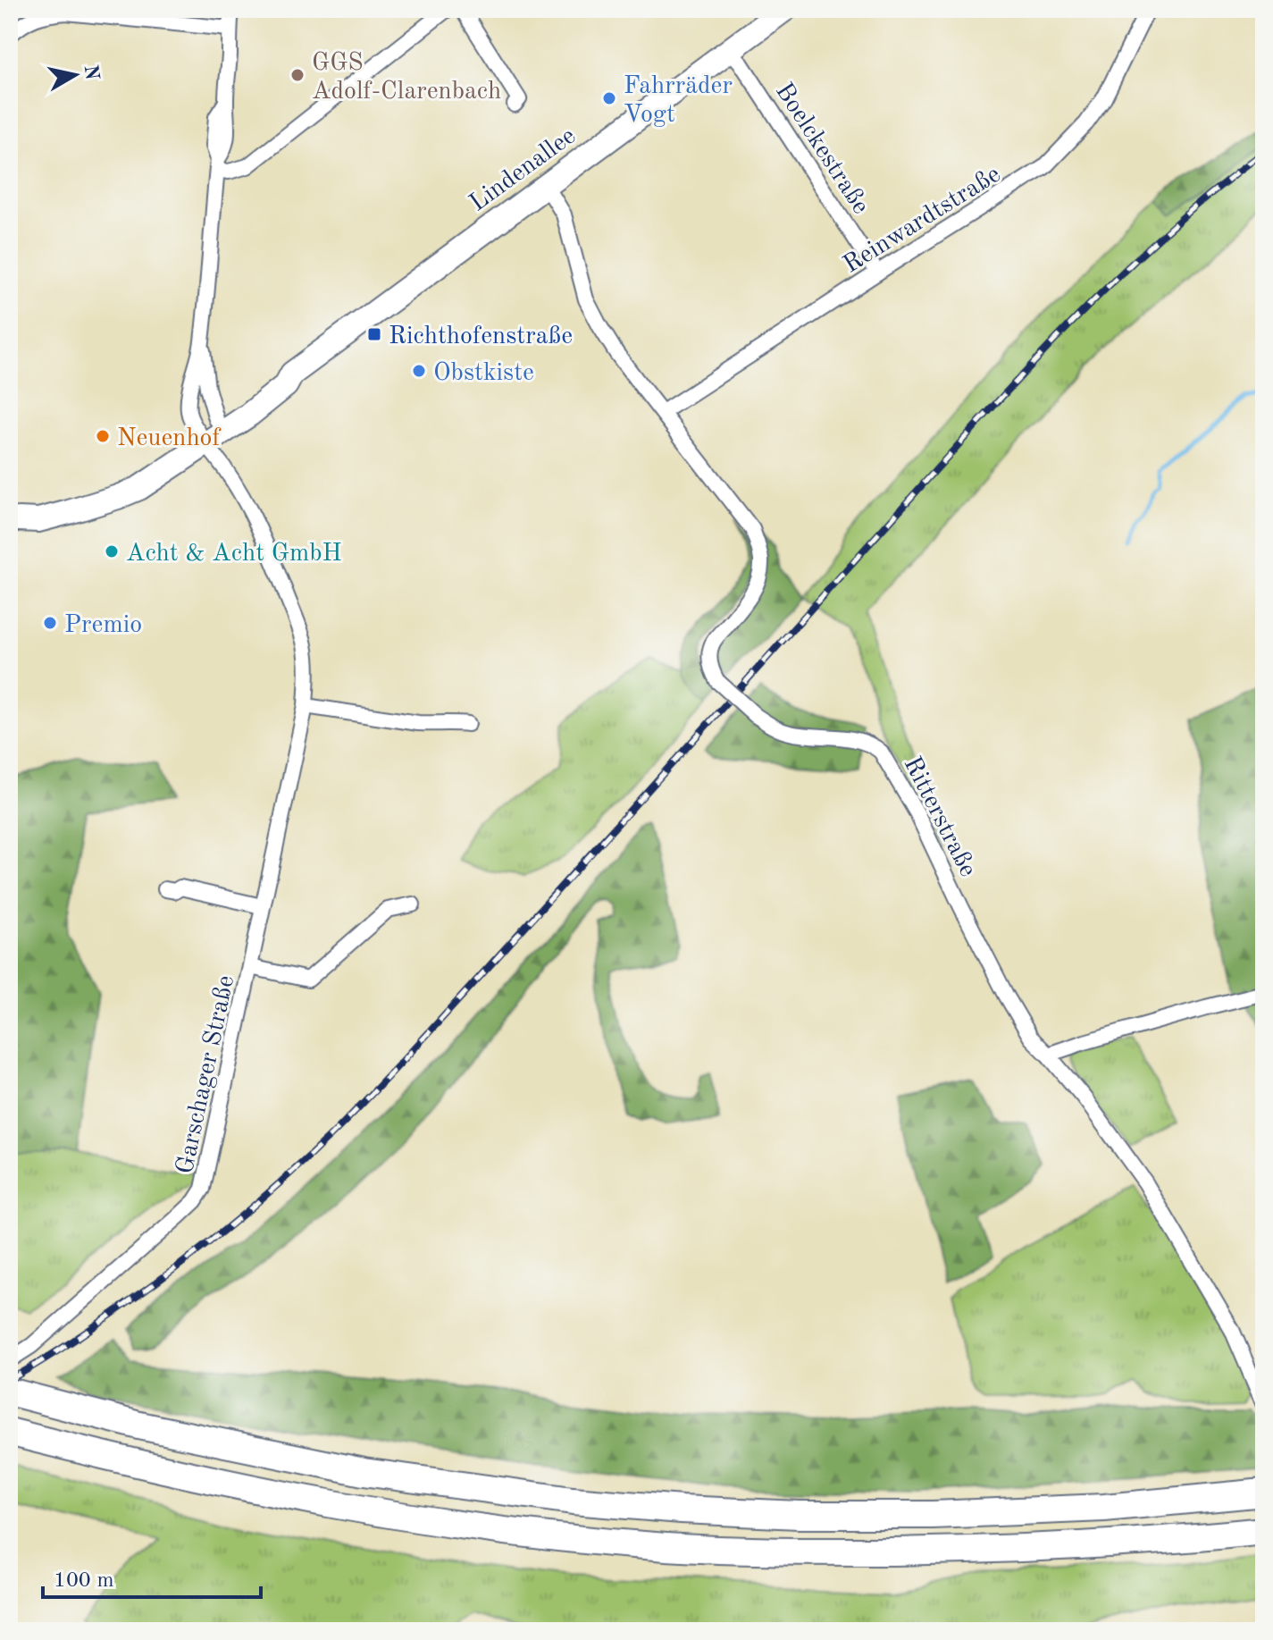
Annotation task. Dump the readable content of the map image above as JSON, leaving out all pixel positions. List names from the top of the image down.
{
  "streets": {
    "main road": ["Lindenallee"],
    "street": [
      "Boelckestraße",
      "Reinwardtstraße",
      "Ritterstraße",
      "Garschager Straße"
    ]
  },
  "crossings": [
    ["Boelckestraße", "Lindenallee"],
    ["Boelckestraße", "Reinwardtstraße"],
    ["Lindenallee", "Ritterstraße"],
    ["Lindenallee", "Garschager Straße"],
    ["Reinwardtstraße", "Ritterstraße"]
  ],
  "places": {
    "other": [
      "GGS Adolf-Clarenbach",
      "Fahrräder Vogt",
      "Obstkiste",
      "Neuenhof",
      "Acht & Acht GmbH",
      "Premio"
    ],
    "transit": ["Richthofenstraße"]
  },
  "scale_bar": "100 m",
  "north": "right"
}
